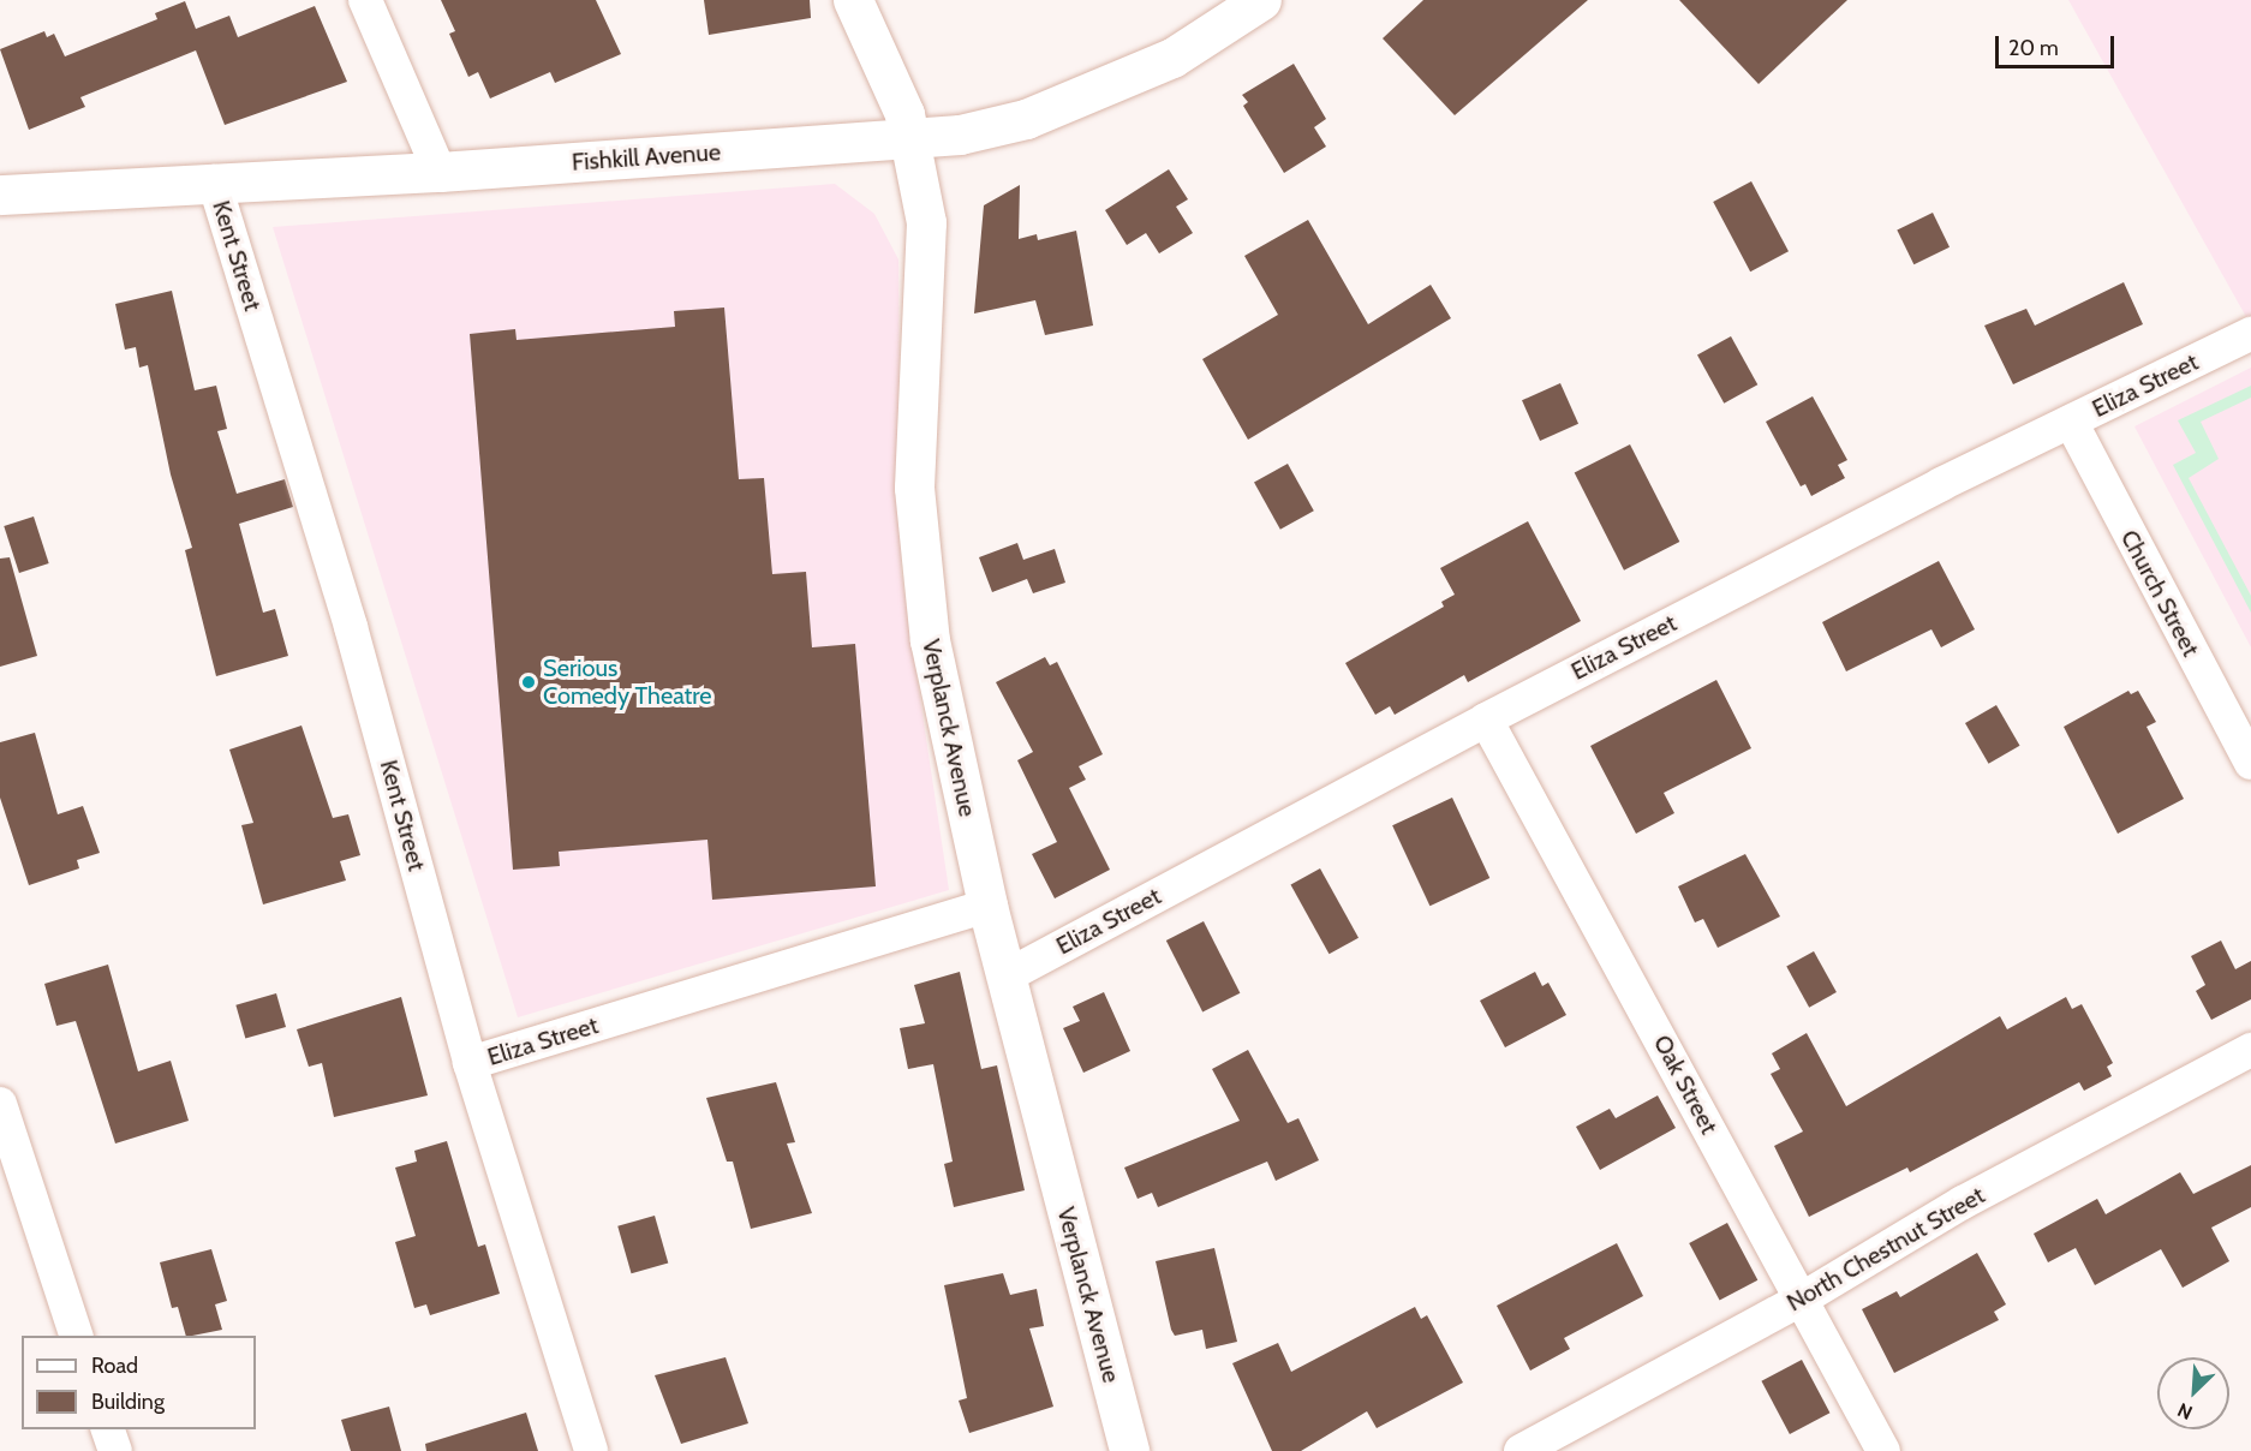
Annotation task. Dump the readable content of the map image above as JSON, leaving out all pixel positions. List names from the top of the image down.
{
  "streets": {
    "street": [
      "Fishkill Avenue",
      "Kent Street",
      "Eliza Street",
      "Church Street",
      "Verplanck Avenue",
      "Oak Street",
      "North Chestnut Street"
    ]
  },
  "crossings": [
    ["Fishkill Avenue", "Kent Street"],
    ["Fishkill Avenue", "Verplanck Avenue"],
    ["Kent Street", "Eliza Street"],
    ["Eliza Street", "Church Street"],
    ["Eliza Street", "Verplanck Avenue"],
    ["Eliza Street", "Oak Street"],
    ["Oak Street", "North Chestnut Street"]
  ],
  "places": ["Serious Comedy Theatre"],
  "legend": ["Road", "Building"],
  "scale_bar": "20 m",
  "north": "bottom left"
}
